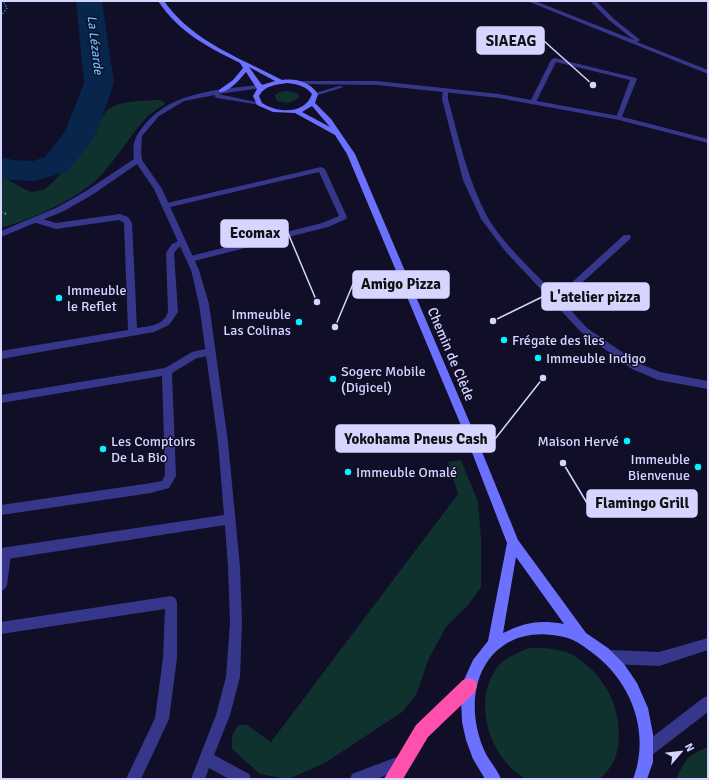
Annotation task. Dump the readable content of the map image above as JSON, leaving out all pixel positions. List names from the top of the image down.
{
  "streets": {
    "main road": ["Chemin de Clède"]
  },
  "water": ["La Lézarde"],
  "places": [
    "SIAEAG",
    "Immeuble le Reflet",
    "Ecomax",
    "L'atelier pizza",
    "Immeuble Las Colinas",
    "Amigo Pizza",
    "Frégate des îles",
    "Immeuble Indigo",
    "Yokohama Pneus Cash",
    "Sogerc Mobile (Digicel)",
    "Maison Hervé",
    "Les Comptoirs De La Bio",
    "Flamingo Grill",
    "Immeuble Bienvenue",
    "Immeuble Omalé"
  ],
  "north": "top right"
}
